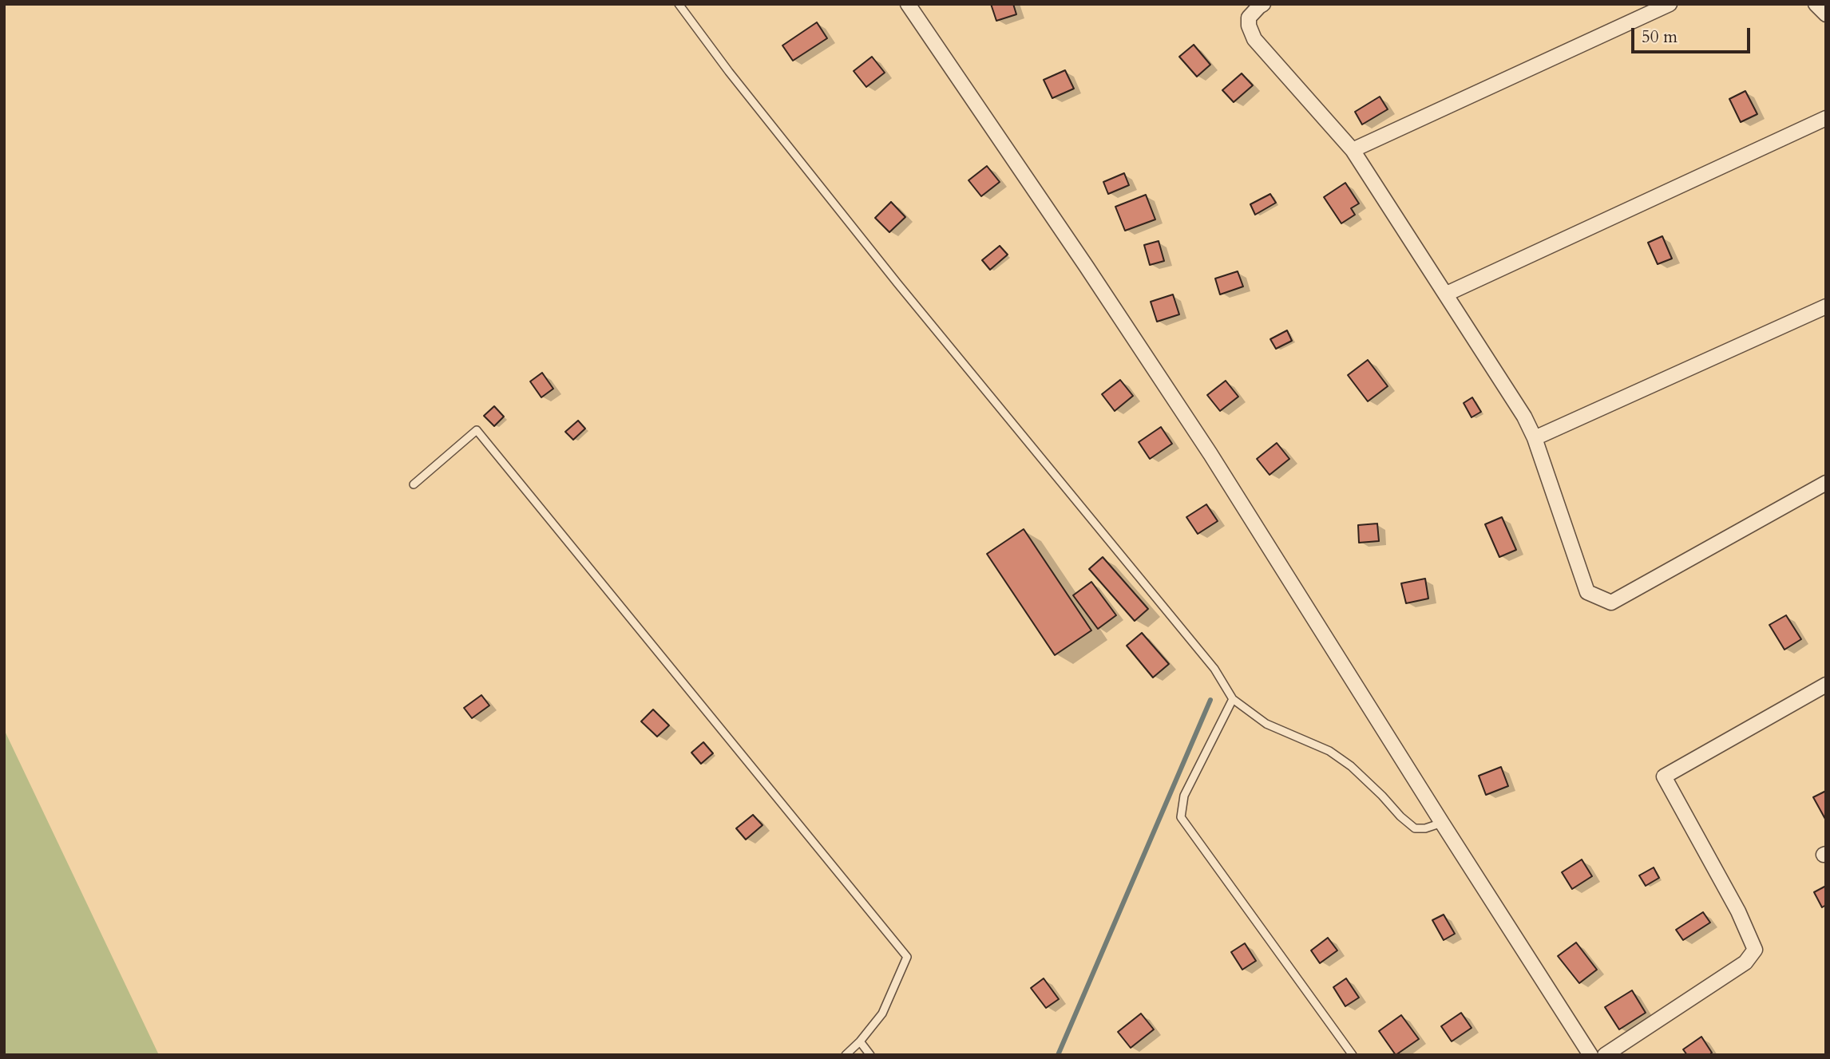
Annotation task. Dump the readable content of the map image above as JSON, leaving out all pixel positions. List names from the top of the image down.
{
  "scale_bar": "50 m"
}
